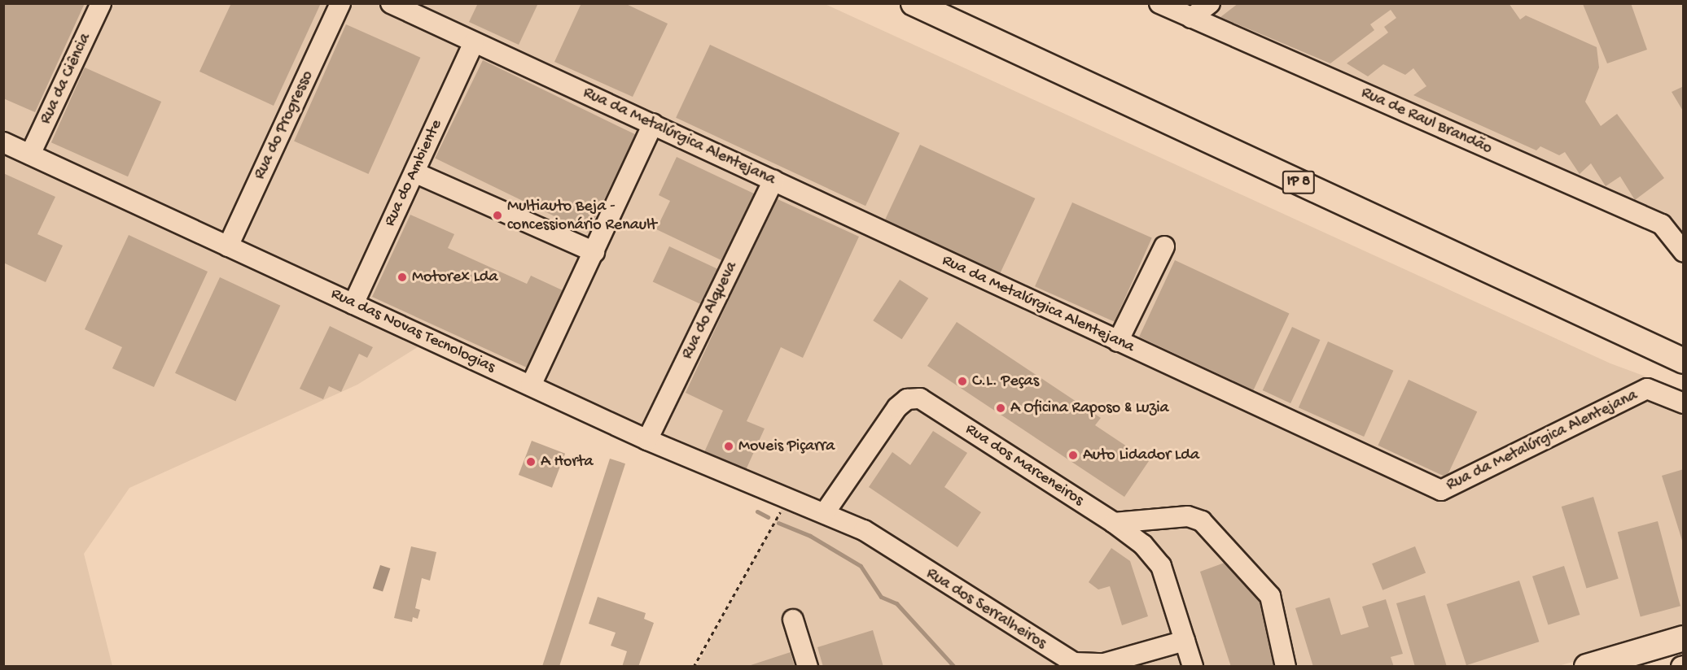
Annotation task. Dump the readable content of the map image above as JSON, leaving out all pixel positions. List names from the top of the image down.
{
  "streets": {
    "main road": ["IP 8"],
    "street": [
      "Rua da Ciência",
      "Rua de Raul Brandão",
      "Rua do Progresso",
      "Rua da Metalúrgica Alentejana",
      "Rua do Ambiente",
      "Rua do Alqueva",
      "Rua das Novas Tecnologias",
      "Rua dos Marceneiros",
      "Rua dos Serralheiros"
    ]
  },
  "crossings": [
    ["Rua da Ciência", "Rua das Novas Tecnologias"],
    ["Rua do Progresso", "Rua das Novas Tecnologias"],
    ["Rua da Metalúrgica Alentejana", "Rua do Ambiente"],
    ["Rua da Metalúrgica Alentejana", "Rua do Alqueva"],
    ["Rua do Ambiente", "Rua das Novas Tecnologias"],
    ["Rua do Alqueva", "Rua das Novas Tecnologias"],
    ["Rua das Novas Tecnologias", "Rua dos Marceneiros"],
    ["Rua das Novas Tecnologias", "Rua dos Serralheiros"],
    ["Rua dos Marceneiros", "Rua dos Serralheiros"]
  ],
  "places": [
    "Multiauto Beja - concessionário Renault",
    "Motorex Lda",
    "C.L. Peças",
    "A Oficina Raposo & Luzia",
    "Moveis Piçarra",
    "Auto Lidador Lda",
    "A Horta"
  ]
}
